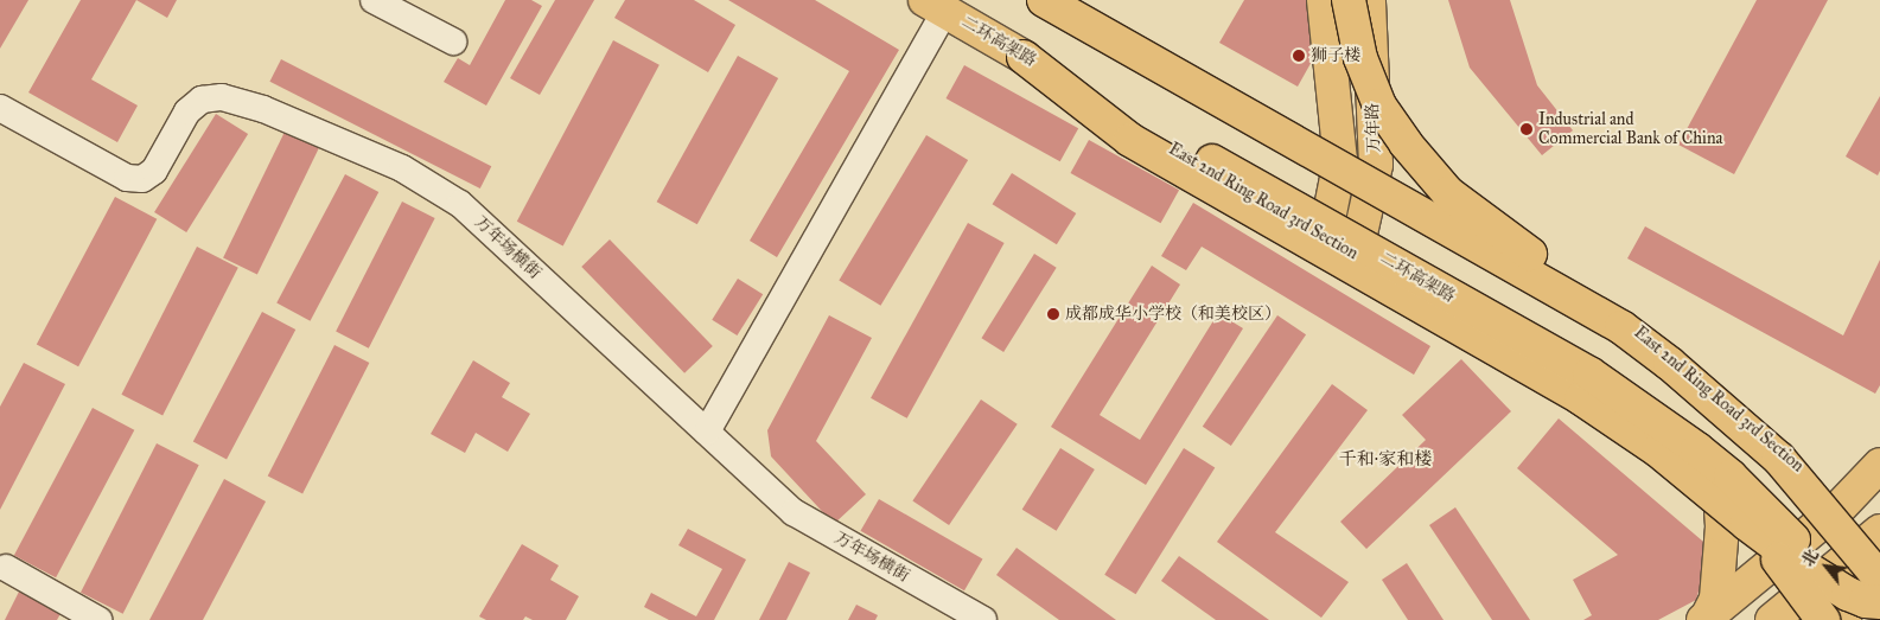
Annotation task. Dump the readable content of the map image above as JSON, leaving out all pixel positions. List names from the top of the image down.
{
  "streets": {
    "main road": ["二环高架路", "万年路", "East 2nd Ring Road 3rd Section"],
    "street": ["万年场横街"]
  },
  "crossings": [
    ["二环高架路", "East 2nd Ring Road 3rd Section"],
    ["万年路", "East 2nd Ring Road 3rd Section"]
  ],
  "districts": ["千和·家和楼"],
  "places": ["狮子楼", "Industrial and Commercial Bank of China", "成都成华小学校（和美校区）"],
  "north": "top left"
}
